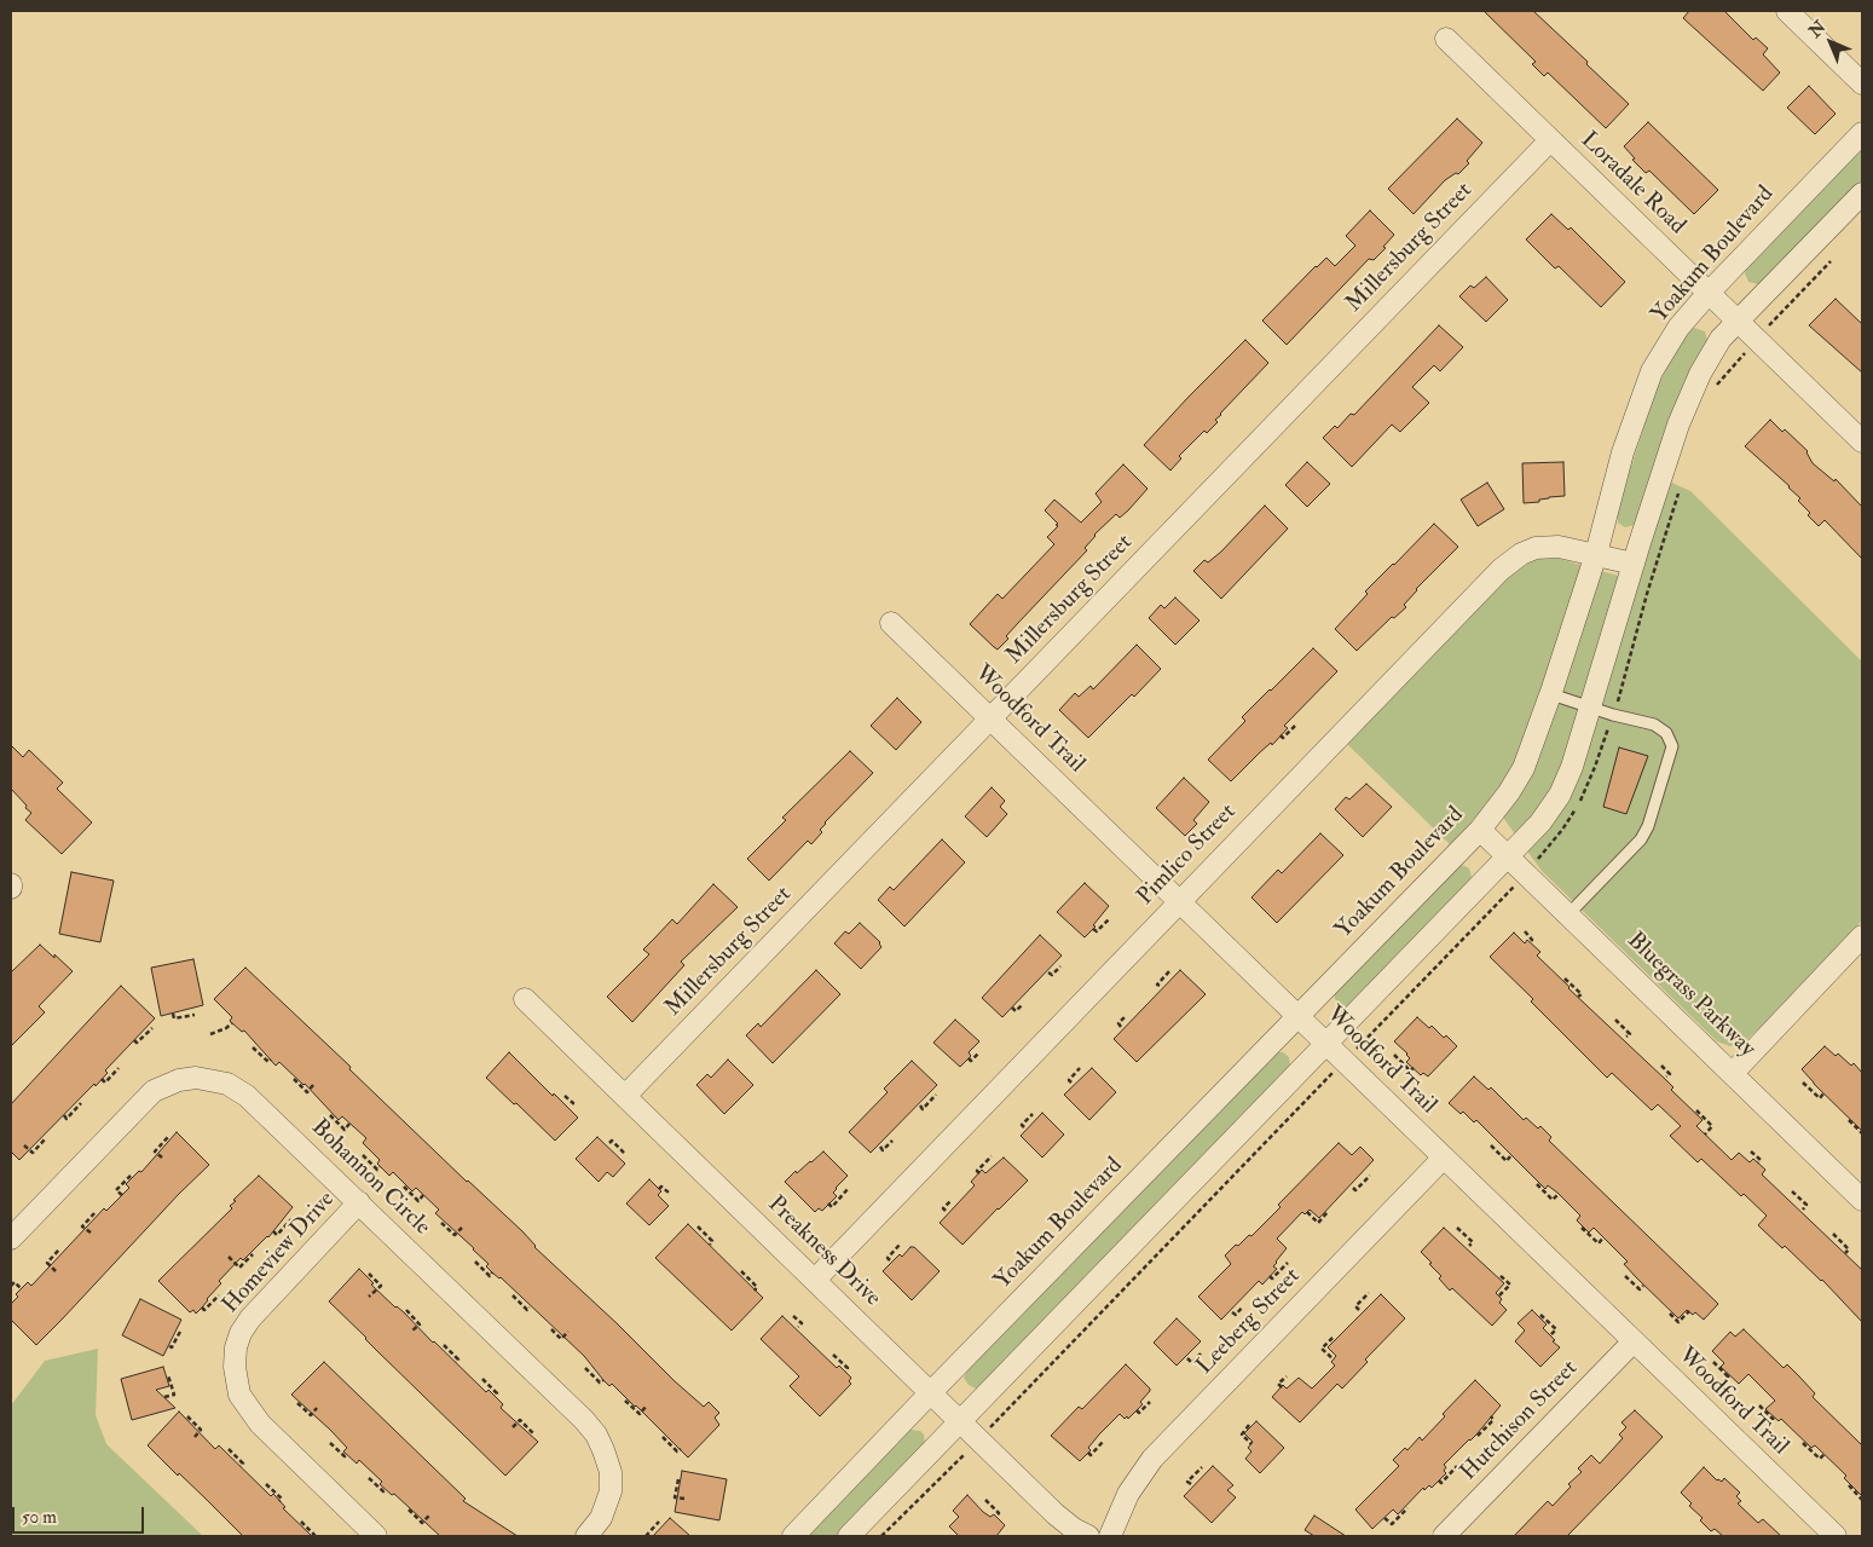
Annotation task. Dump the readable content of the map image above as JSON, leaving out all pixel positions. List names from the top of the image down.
{
  "streets": {
    "street": [
      "Loradale Road",
      "Millersburg Street",
      "Yoakum Boulevard",
      "Woodford Trail",
      "Pimlico Street",
      "Bluegrass Parkway",
      "Bohannon Circle",
      "Preakness Drive",
      "Homeview Drive",
      "Leeberg Street",
      "Hutchison Street"
    ]
  },
  "crossings": [
    ["Loradale Road", "Millersburg Street"],
    ["Loradale Road", "Yoakum Boulevard"],
    ["Millersburg Street", "Woodford Trail"],
    ["Millersburg Street", "Preakness Drive"],
    ["Yoakum Boulevard", "Woodford Trail"],
    ["Yoakum Boulevard", "Pimlico Street"],
    ["Yoakum Boulevard", "Bluegrass Parkway"],
    ["Yoakum Boulevard", "Preakness Drive"],
    ["Woodford Trail", "Pimlico Street"],
    ["Woodford Trail", "Leeberg Street"],
    ["Woodford Trail", "Hutchison Street"],
    ["Pimlico Street", "Preakness Drive"],
    ["Bohannon Circle", "Homeview Drive"]
  ],
  "scale_bar": "50 m",
  "north": "top left"
}
